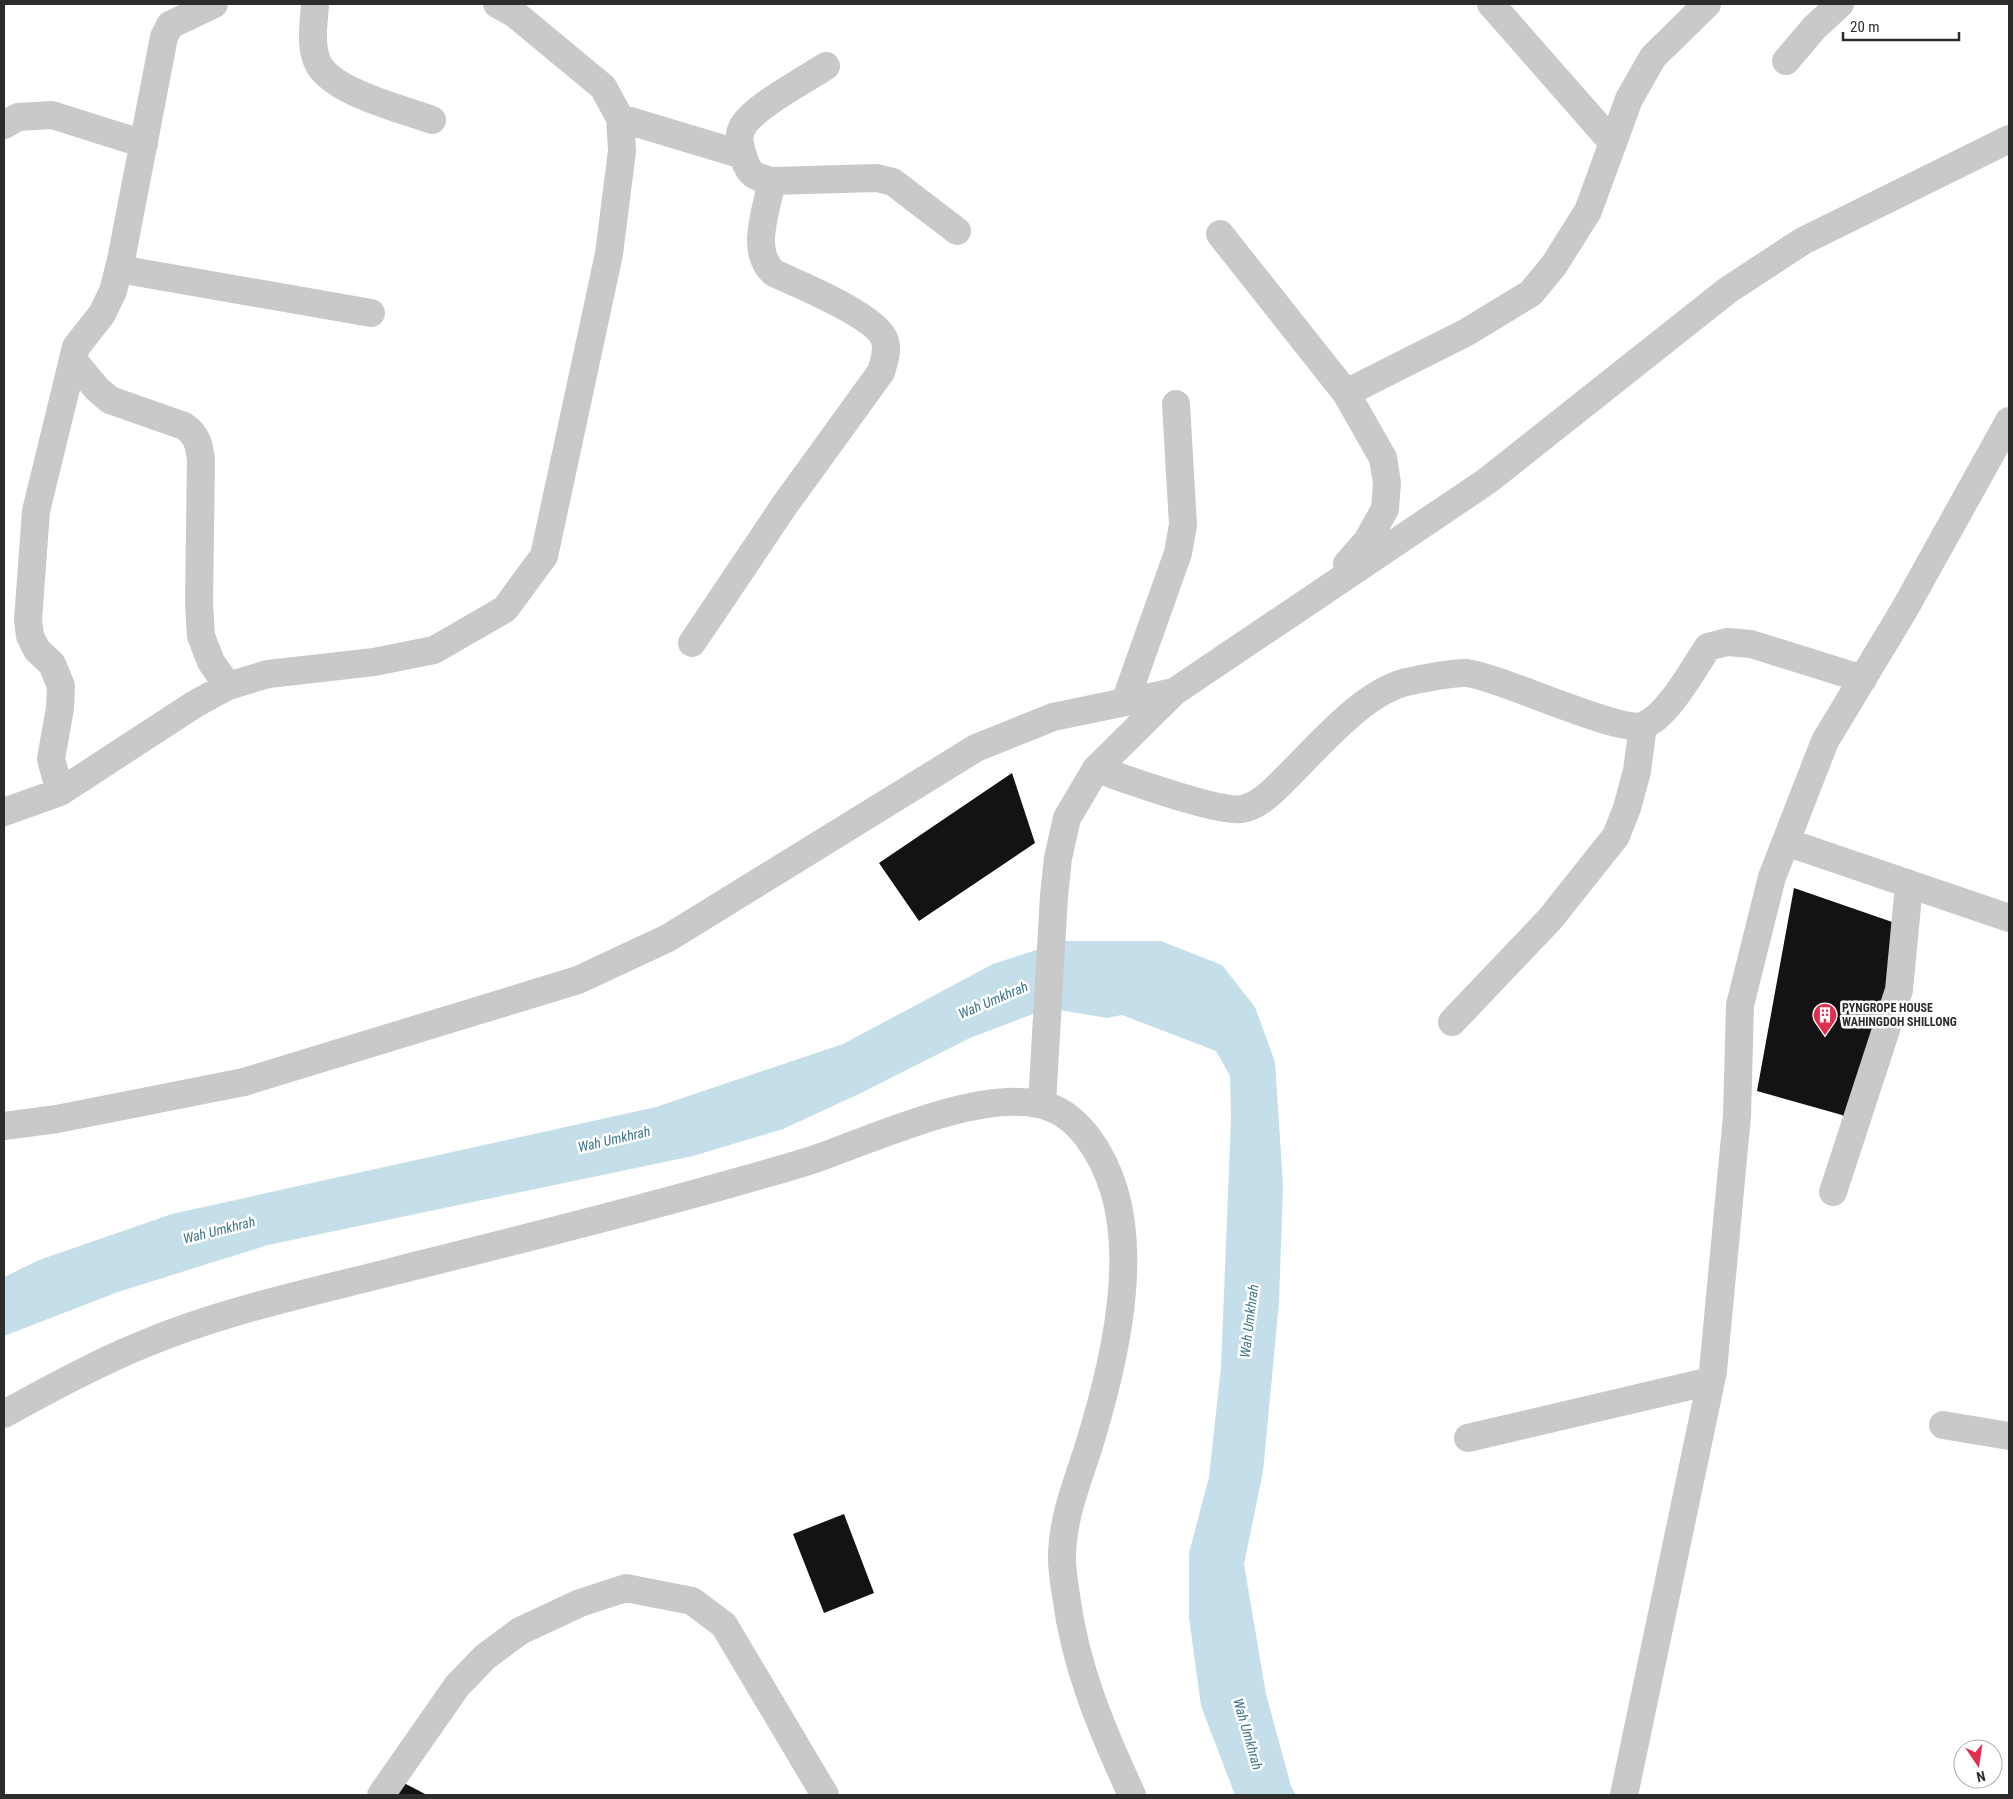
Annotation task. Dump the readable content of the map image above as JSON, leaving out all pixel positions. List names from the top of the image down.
{
  "water": ["Wah Umkhrah"],
  "places": {
    "building": ["PYNGROPE HOUSE WAHINGDOH SHILLONG"]
  },
  "scale_bar": "20 m",
  "north": "bottom"
}
